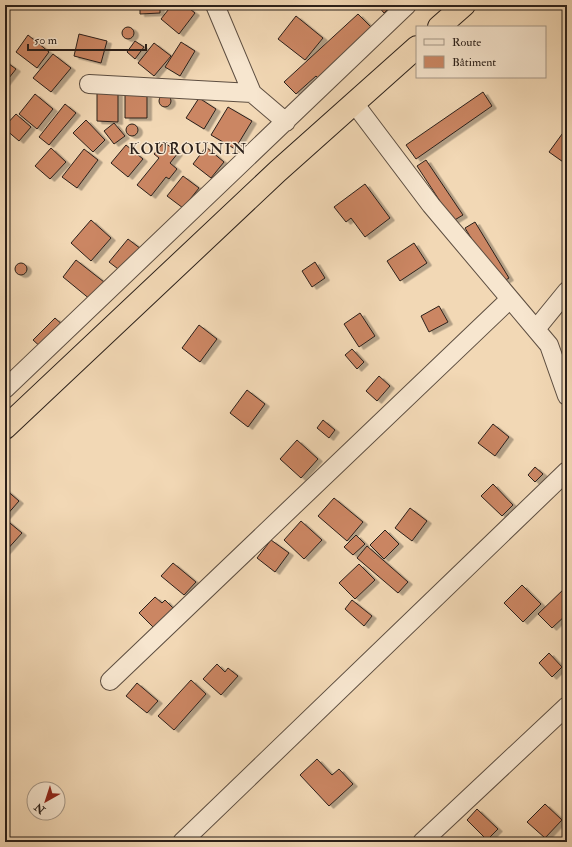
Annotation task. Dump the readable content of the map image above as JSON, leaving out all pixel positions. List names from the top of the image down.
{
  "districts": ["KOUROUNIN"],
  "legend": ["Route", "Bâtiment"],
  "scale_bar": "50 m",
  "north": "bottom left"
}
